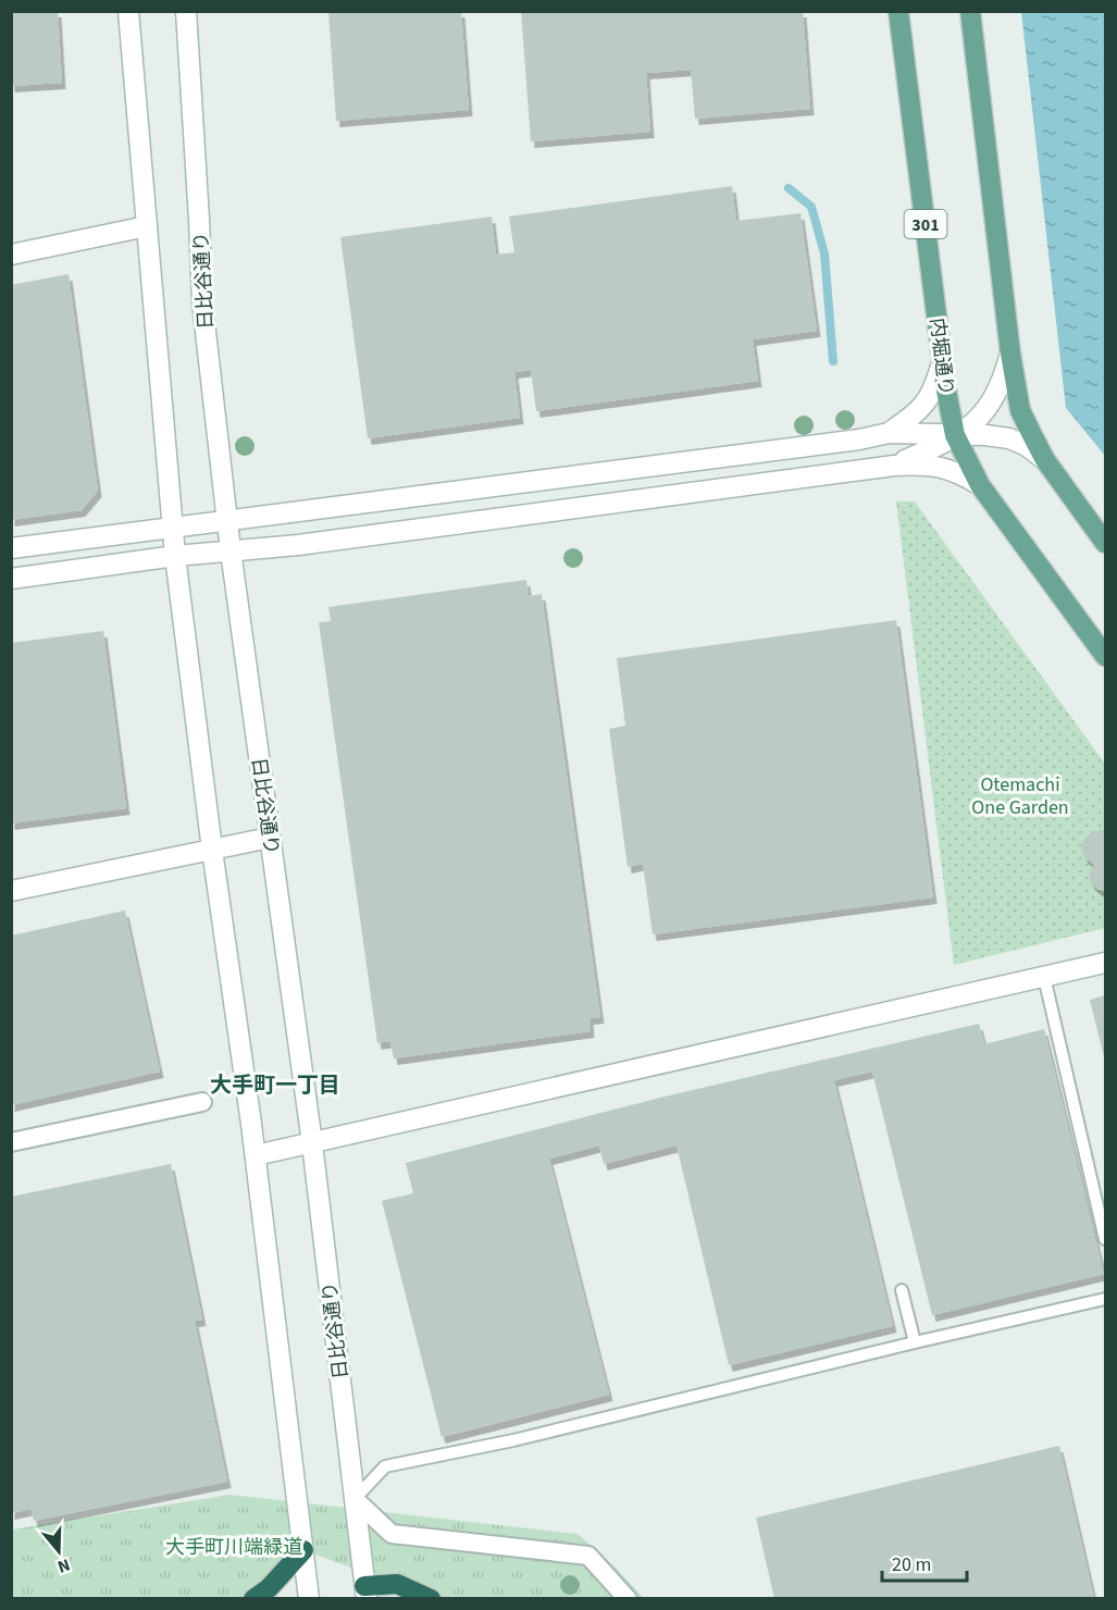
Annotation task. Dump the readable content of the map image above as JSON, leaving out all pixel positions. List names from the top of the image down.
{
  "streets": {
    "main road": ["301", "内堀通り"],
    "street": ["日比谷通り"]
  },
  "districts": ["大手町一丁目"],
  "parks": ["Otemachi One Garden", "大手町川端緑道"],
  "scale_bar": "20 m",
  "north": "bottom"
}
